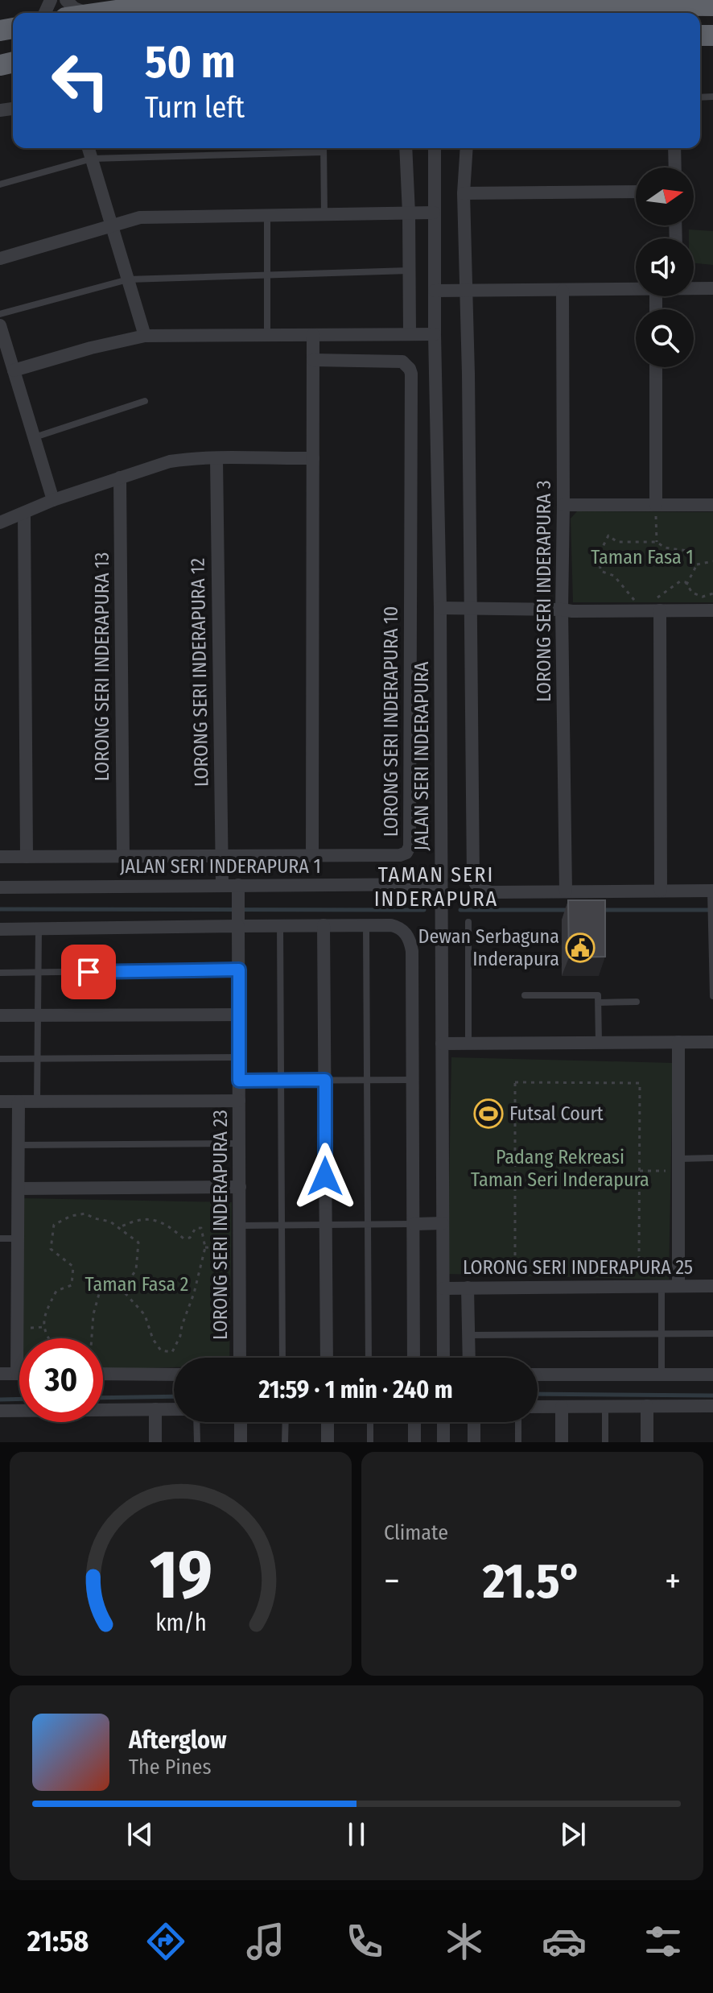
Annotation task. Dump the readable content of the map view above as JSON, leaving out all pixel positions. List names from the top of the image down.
{
  "streets": {
    "street": [
      "LORONG SERI INDERAPURA 3",
      "LORONG SERI INDERAPURA 13",
      "LORONG SERI INDERAPURA 12",
      "LORONG SERI INDERAPURA 10",
      "JALAN SERI INDERAPURA",
      "JALAN SERI INDERAPURA 1",
      "LORONG SERI INDERAPURA 23",
      "LORONG SERI INDERAPURA 25"
    ]
  },
  "crossings": [
    ["LORONG SERI INDERAPURA 12", "JALAN SERI INDERAPURA 1"],
    ["JALAN SERI INDERAPURA", "JALAN SERI INDERAPURA 1"],
    ["JALAN SERI INDERAPURA", "LORONG SERI INDERAPURA 25"],
    ["JALAN SERI INDERAPURA 1", "LORONG SERI INDERAPURA 23"]
  ],
  "districts": ["TAMAN SERI INDERAPURA"],
  "parks": ["Taman Fasa 1", "Padang Rekreasi Taman Seri Inderapura", "Taman Fasa 2"],
  "places": {
    "public building": ["Dewan Serbaguna Inderapura"],
    "sports": ["Futsal Court"]
  },
  "north": "right",
  "page": {
    "turn": ["50 m", "Turn left"],
    "limit": "30",
    "trip": "21:59 · 1 min · 240 m",
    "tile": "Climate",
    "heat": ["−", "21.5°", "+"],
    "song": ["Afterglow", "The Pines"],
    "tabs": "21:58",
    "gauge": ["19", "km/h"]
  }
}
